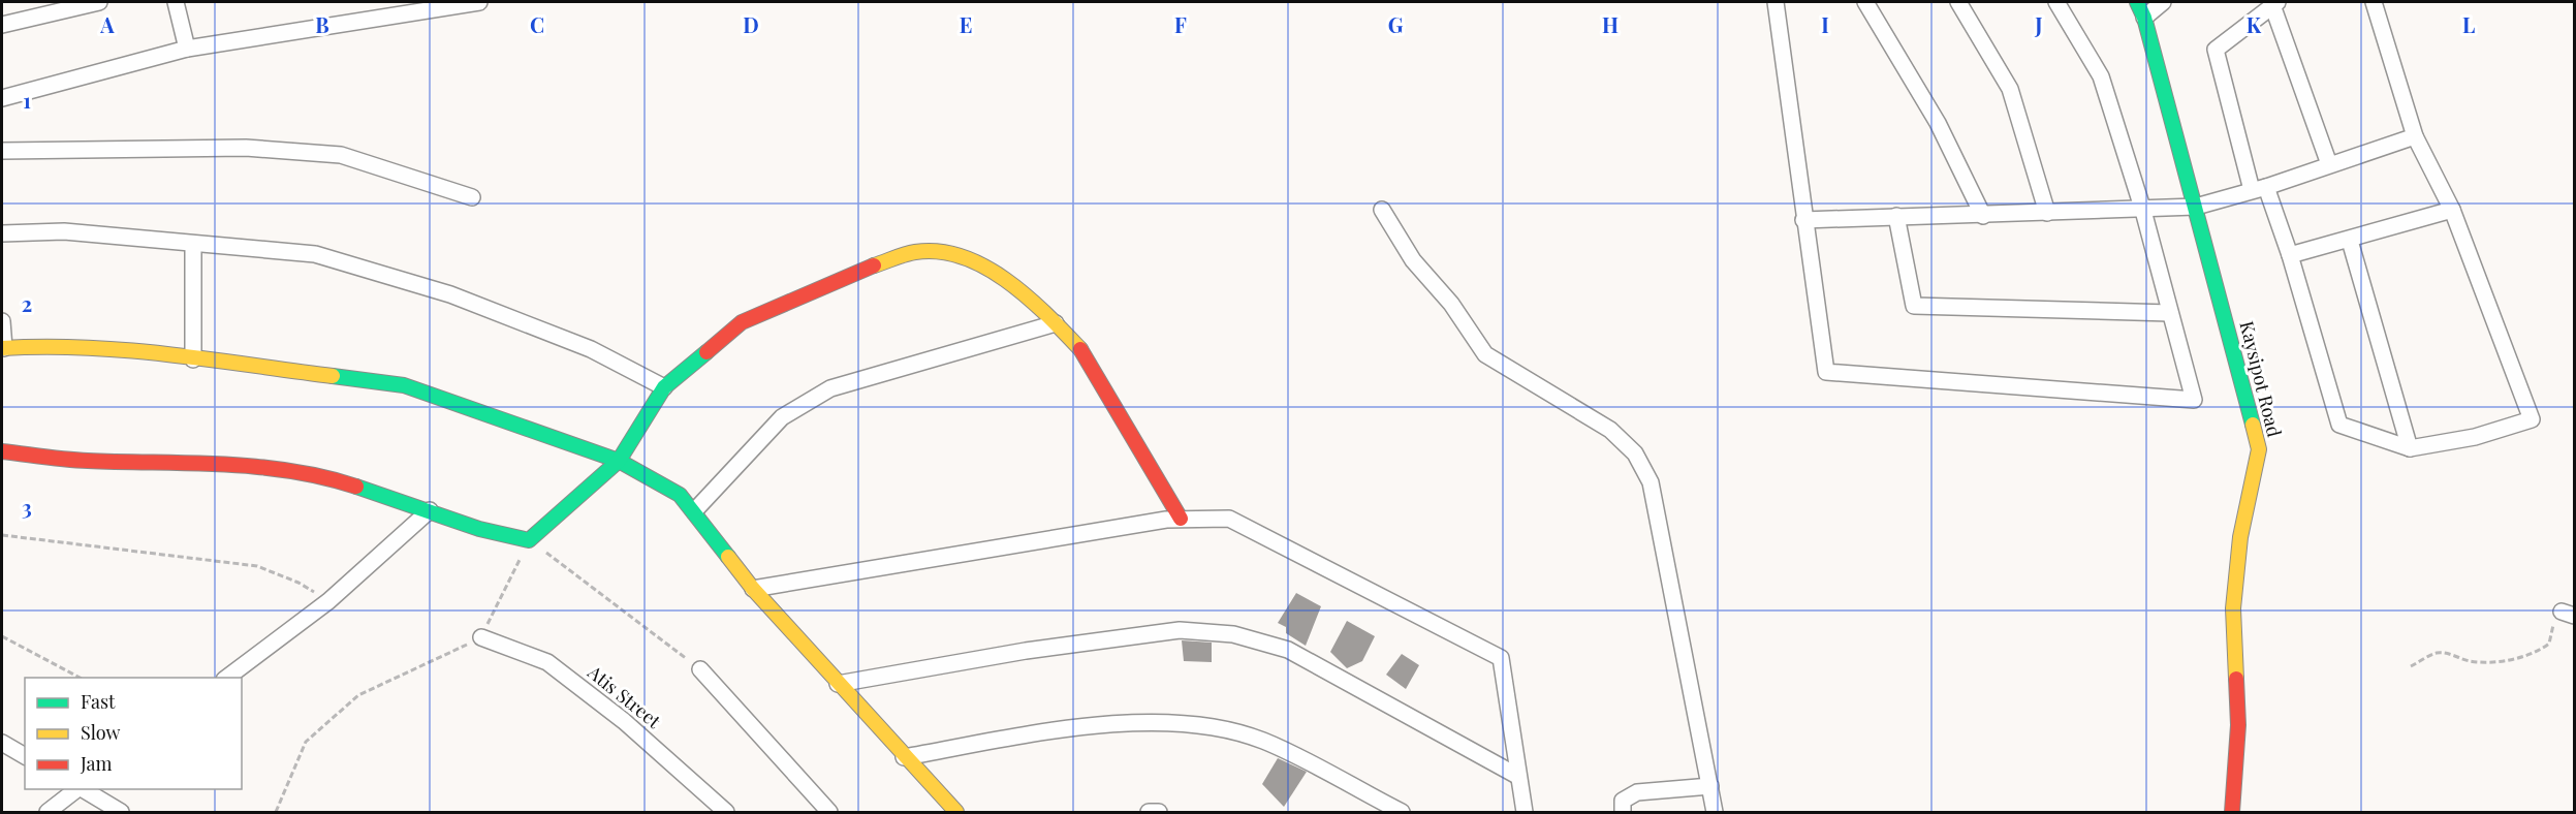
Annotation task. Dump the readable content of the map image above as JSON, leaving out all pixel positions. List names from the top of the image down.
{
  "streets": {
    "street": ["Kaysipot Road", "Atis Street"]
  },
  "legend": ["Fast", "Slow", "Jam"],
  "grid": {
    "columns": [
      "A",
      "B",
      "C",
      "D",
      "E",
      "F",
      "G",
      "H",
      "I",
      "J",
      "K",
      "L"
    ],
    "rows": ["1", "2", "3"]
  }
}
